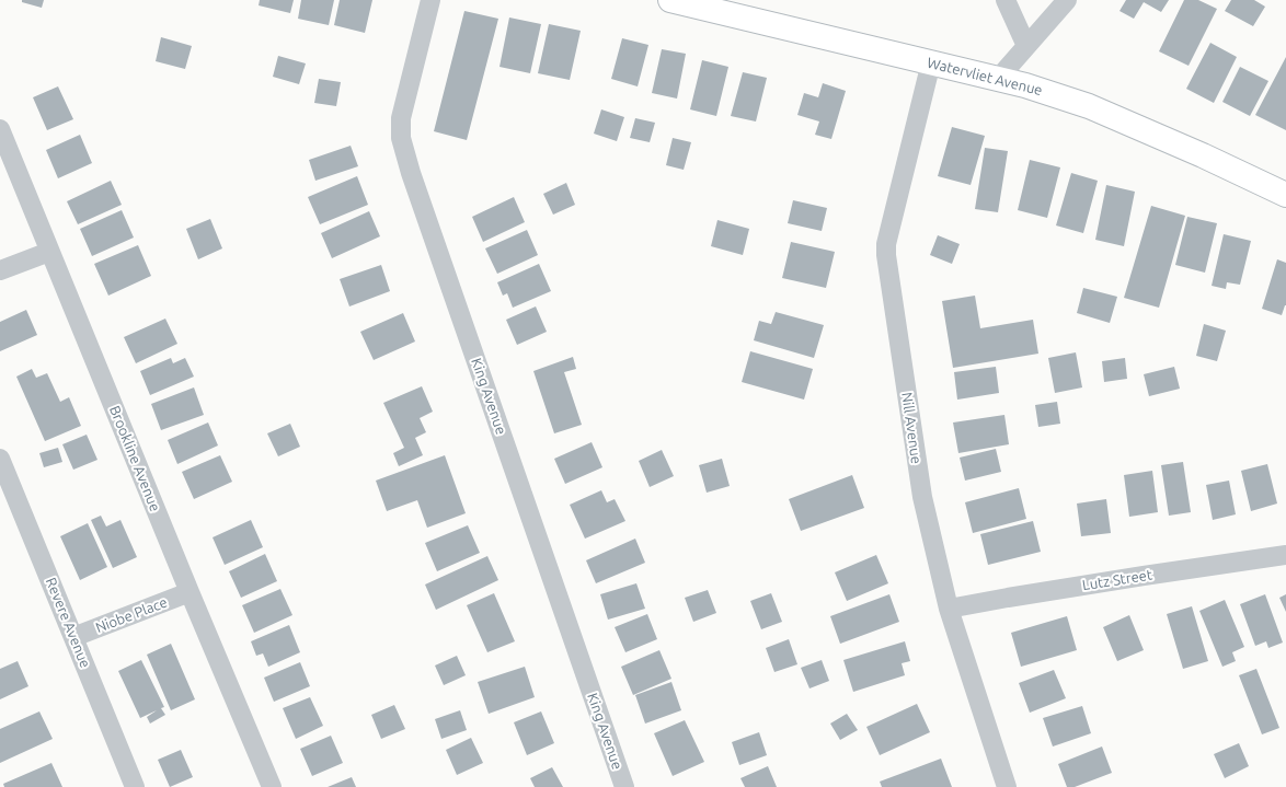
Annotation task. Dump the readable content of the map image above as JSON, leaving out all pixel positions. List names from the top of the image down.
{
  "streets": {
    "street": [
      "Watervliet Avenue",
      "King Avenue",
      "Nill Avenue",
      "Brookline Avenue",
      "Lutz Street",
      "Niobe Place",
      "Revere Avenue"
    ]
  },
  "crossings": [
    ["Watervliet Avenue", "Nill Avenue"],
    ["Nill Avenue", "Lutz Street"],
    ["Brookline Avenue", "Niobe Place"],
    ["Niobe Place", "Revere Avenue"]
  ]
}
